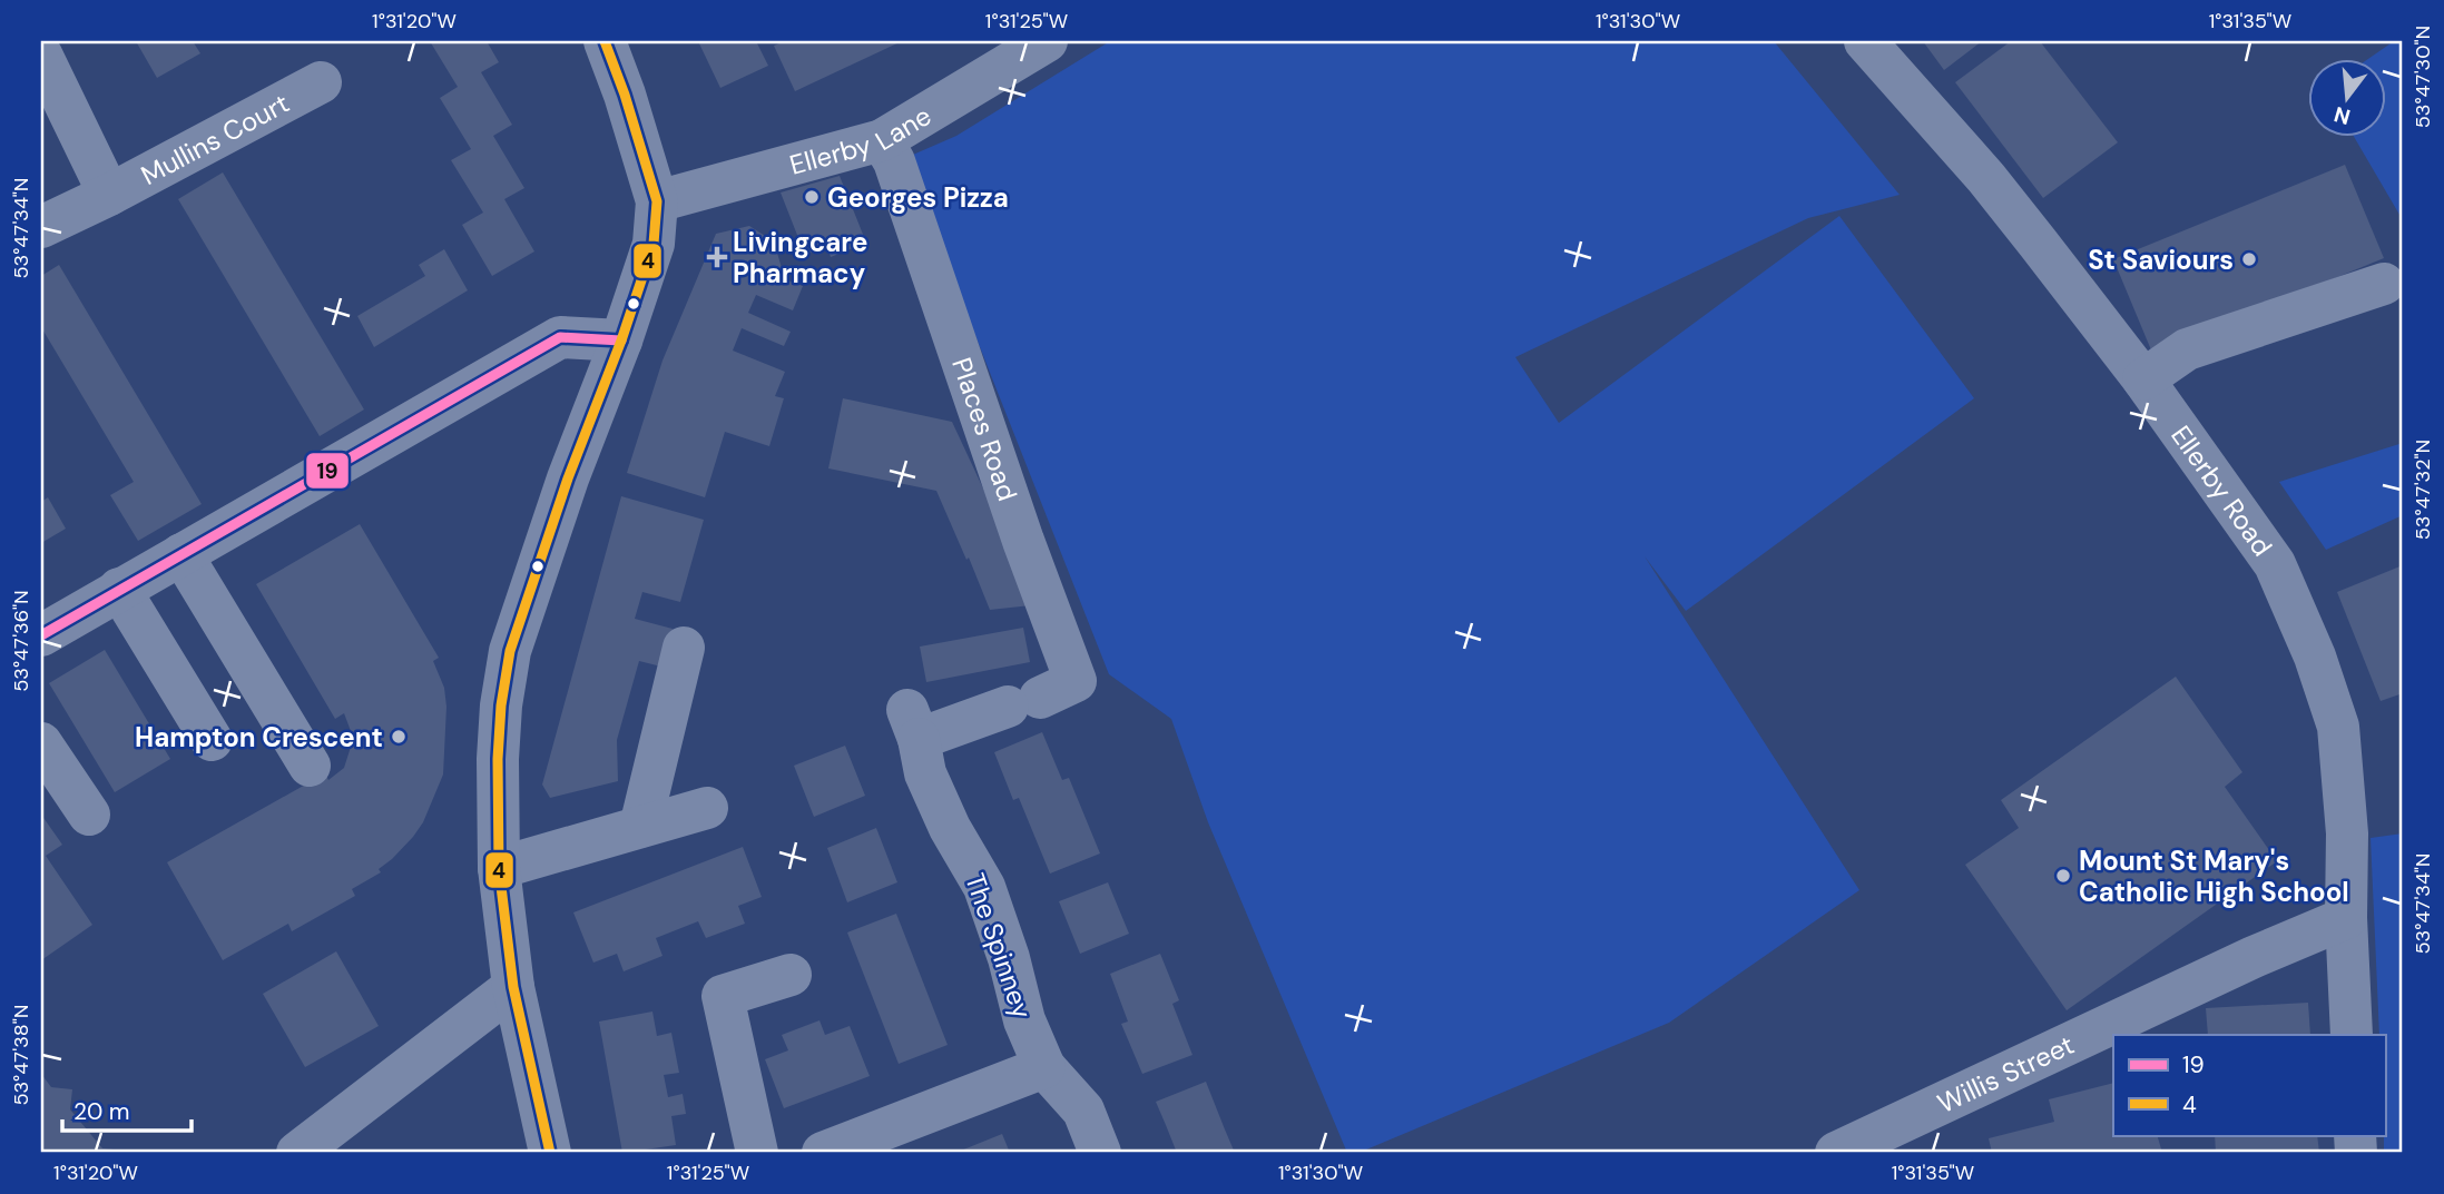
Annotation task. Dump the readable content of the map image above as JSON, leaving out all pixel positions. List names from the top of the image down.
{
  "streets": {
    "street": [
      "Ellerby Lane",
      "Mullins Court",
      "Places Road",
      "Ellerby Road",
      "The Spinney",
      "Willis Street"
    ]
  },
  "crossings": [
    ["Ellerby Lane", "Places Road"],
    ["Places Road", "The Spinney"],
    ["Ellerby Road", "Willis Street"]
  ],
  "places": {
    "other": [
      "Georges Pizza",
      "St Saviours",
      "Hampton Crescent",
      "Mount St Mary's Catholic High School"
    ],
    "health": ["Livingcare Pharmacy"]
  },
  "lines": ["transit line 4", "transit line 19"],
  "legend": ["19", "4"],
  "scale_bar": "20 m",
  "north": "bottom",
  "coordinates": [
    "1°31'20\"W",
    "1°31'25\"W",
    "1°31'30\"W",
    "1°31'35\"W",
    "53°47'30\"N",
    "53°47'34\"N",
    "53°47'32\"N",
    "53°47'36\"N",
    "53°47'38\"N"
  ]
}
